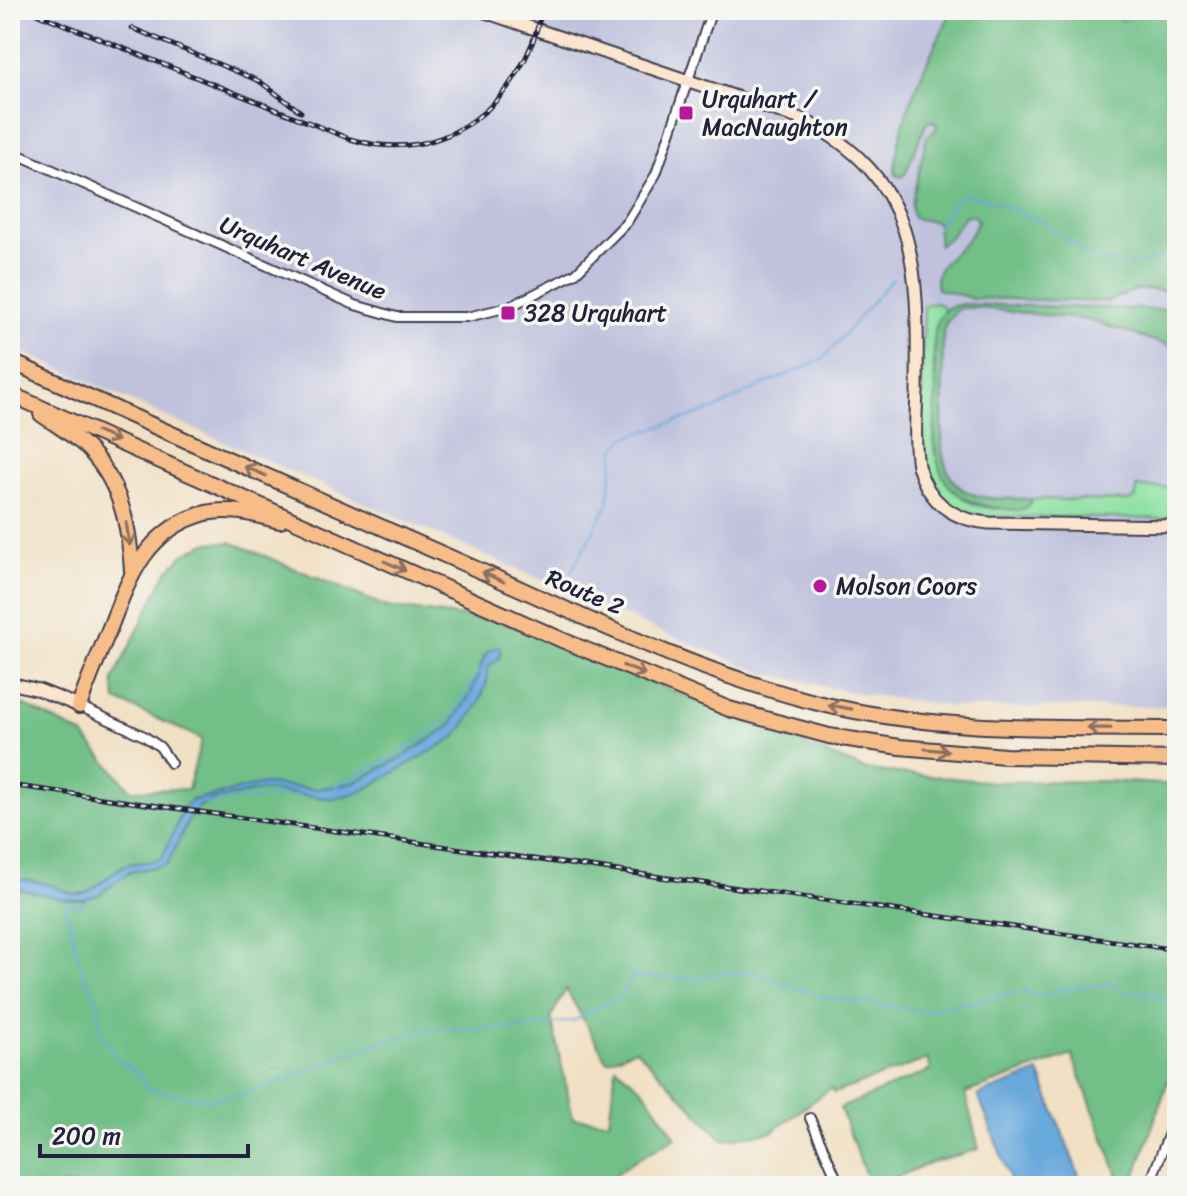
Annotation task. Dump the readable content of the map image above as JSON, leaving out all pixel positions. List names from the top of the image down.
{
  "streets": {
    "highway": ["Route 2"],
    "street": ["Urquhart Avenue"]
  },
  "places": {
    "transit": ["Urquhart / MacNaughton", "328 Urquhart"],
    "other": ["Molson Coors"]
  },
  "scale_bar": "200 m"
}
